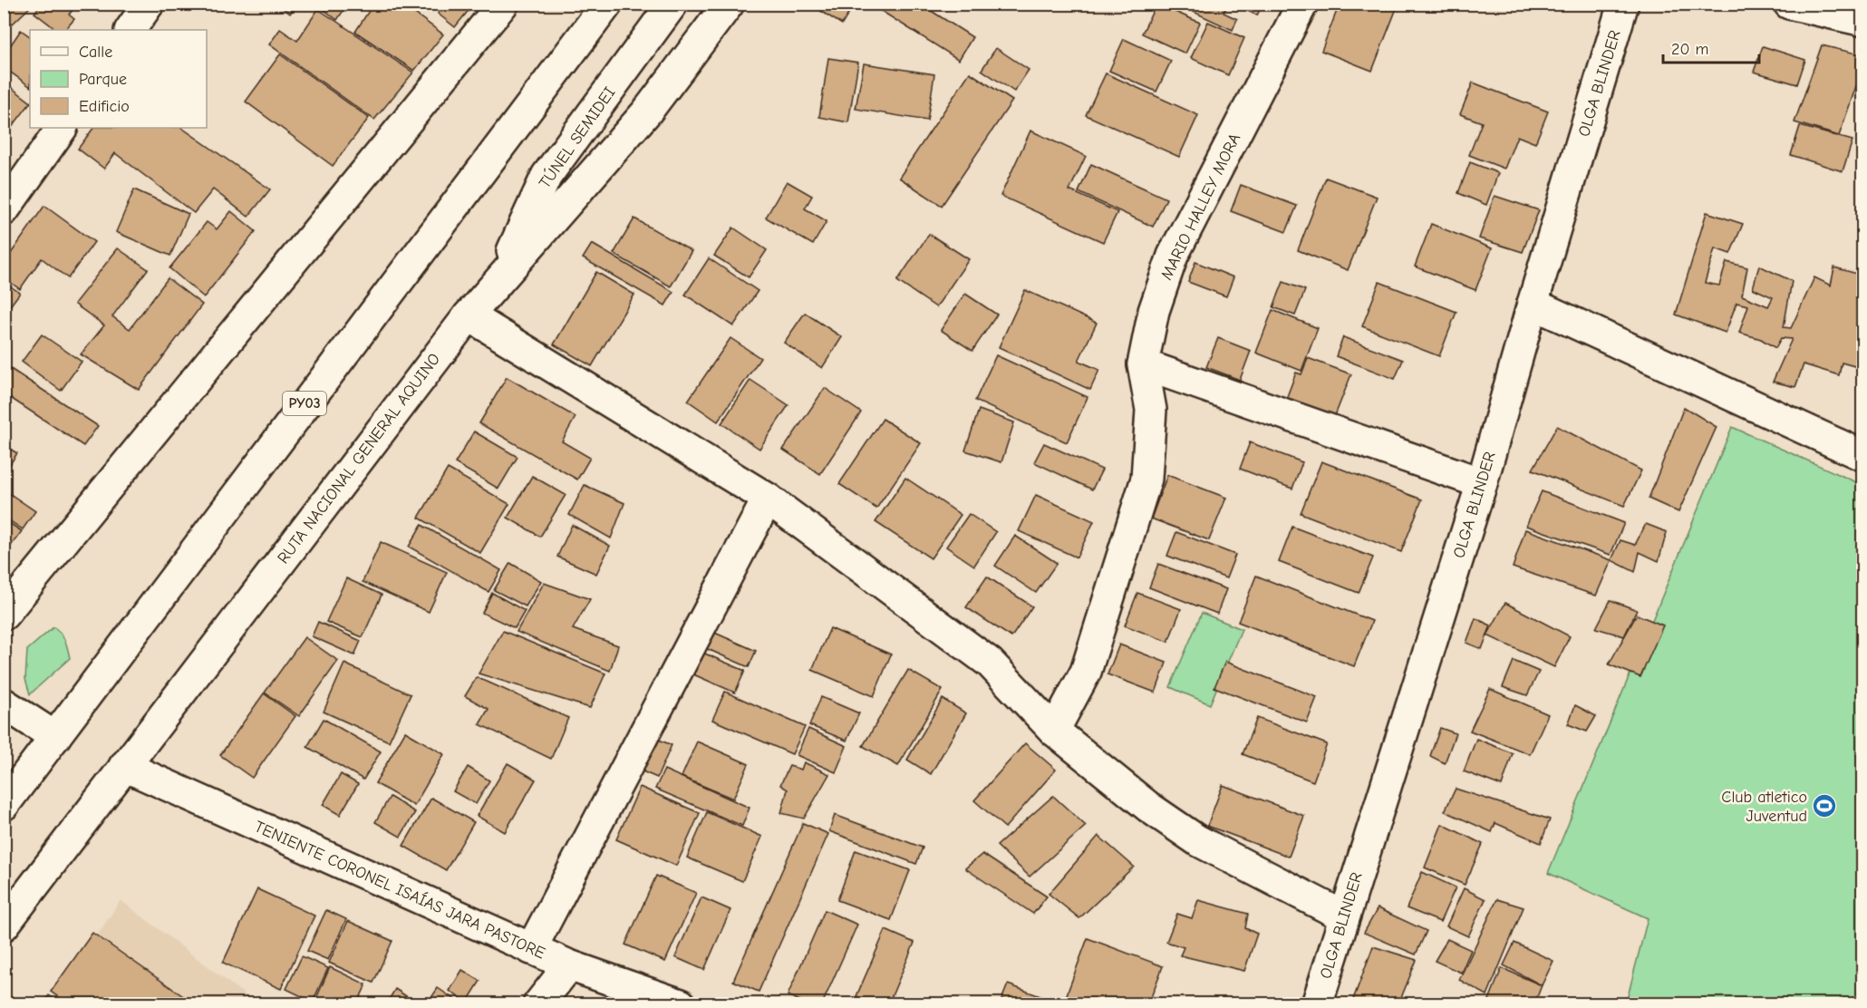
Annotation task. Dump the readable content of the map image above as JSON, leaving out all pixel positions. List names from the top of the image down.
{
  "streets": {
    "main road": [
      "OLGA BLINDER",
      "TÚNEL SEMIDEI",
      "MARIO HALLEY MORA",
      "PY03",
      "RUTA NACIONAL GENERAL AQUINO",
      "TENIENTE CORONEL ISAÍAS JARA PASTORE"
    ]
  },
  "crossings": [
    ["TÚNEL SEMIDEI", "RUTA NACIONAL GENERAL AQUINO"],
    ["RUTA NACIONAL GENERAL AQUINO", "TENIENTE CORONEL ISAÍAS JARA PASTORE"]
  ],
  "places": {
    "sports": ["Club atletico Juventud"]
  },
  "legend": ["Calle", "Parque", "Edificio"],
  "scale_bar": "20 m"
}
